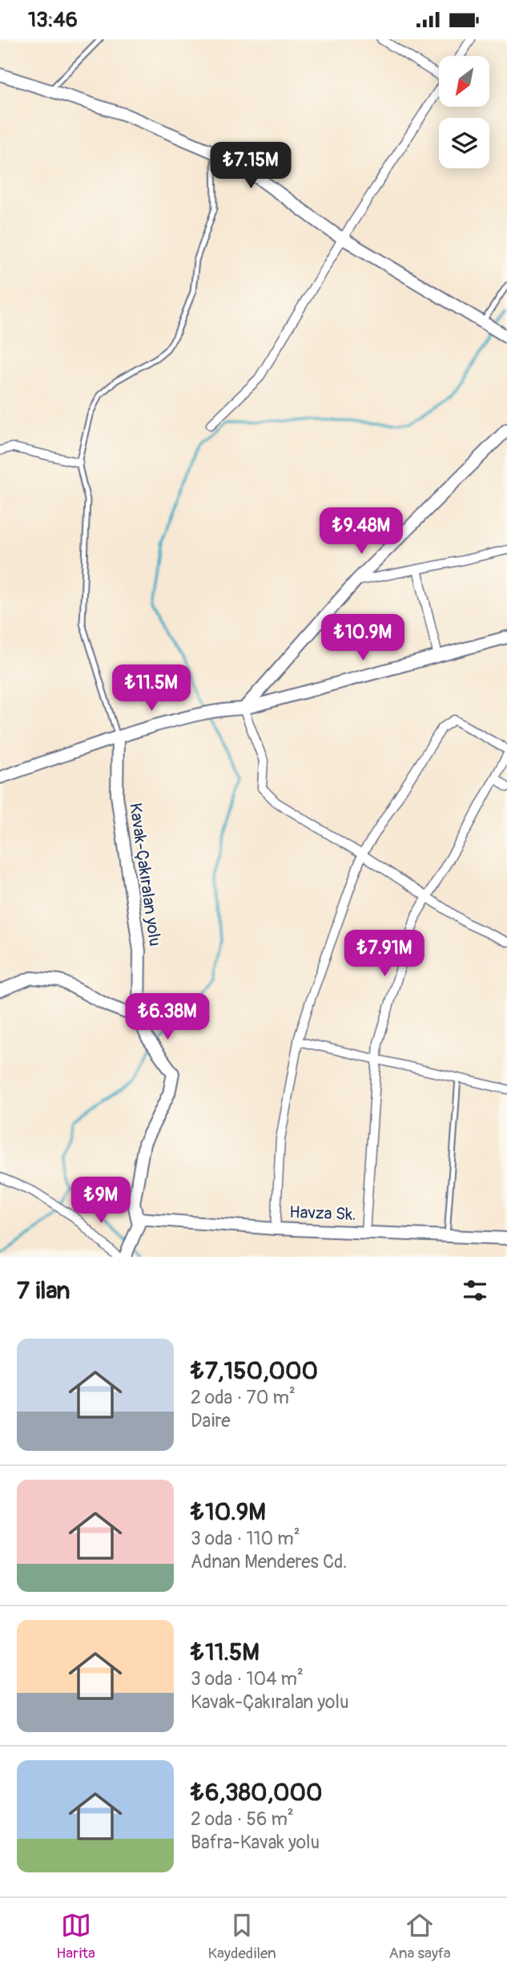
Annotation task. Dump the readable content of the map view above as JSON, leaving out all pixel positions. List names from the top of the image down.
{
  "streets": {
    "street": ["Kavak-Çakıralan yolu", "Havza Sk."]
  },
  "north": "bottom left",
  "page": {
    "status": "13:46",
    "price": [
      "₺7.15M",
      "₺9.48M",
      "₺10.9M",
      "₺11.5M",
      "₺7.91M",
      "₺6.38M",
      "₺9M"
    ],
    "heading": "7 ilan",
    "list": [
      {
        "name": "₺7,150,000",
        "note": "2 oda · 70 m² · Daire"
      },
      {
        "name": "₺10.9M",
        "note": "3 oda · 110 m² · Adnan Menderes Cd."
      },
      {
        "name": "₺11.5M",
        "note": "3 oda · 104 m² · Kavak-Çakıralan yolu"
      },
      {
        "name": "₺6,380,000",
        "note": "2 oda · 56 m² · Bafra-Kavak yolu"
      }
    ],
    "tabs": ["Harita", "Kaydedilen", "Ana sayfa"]
  }
}
